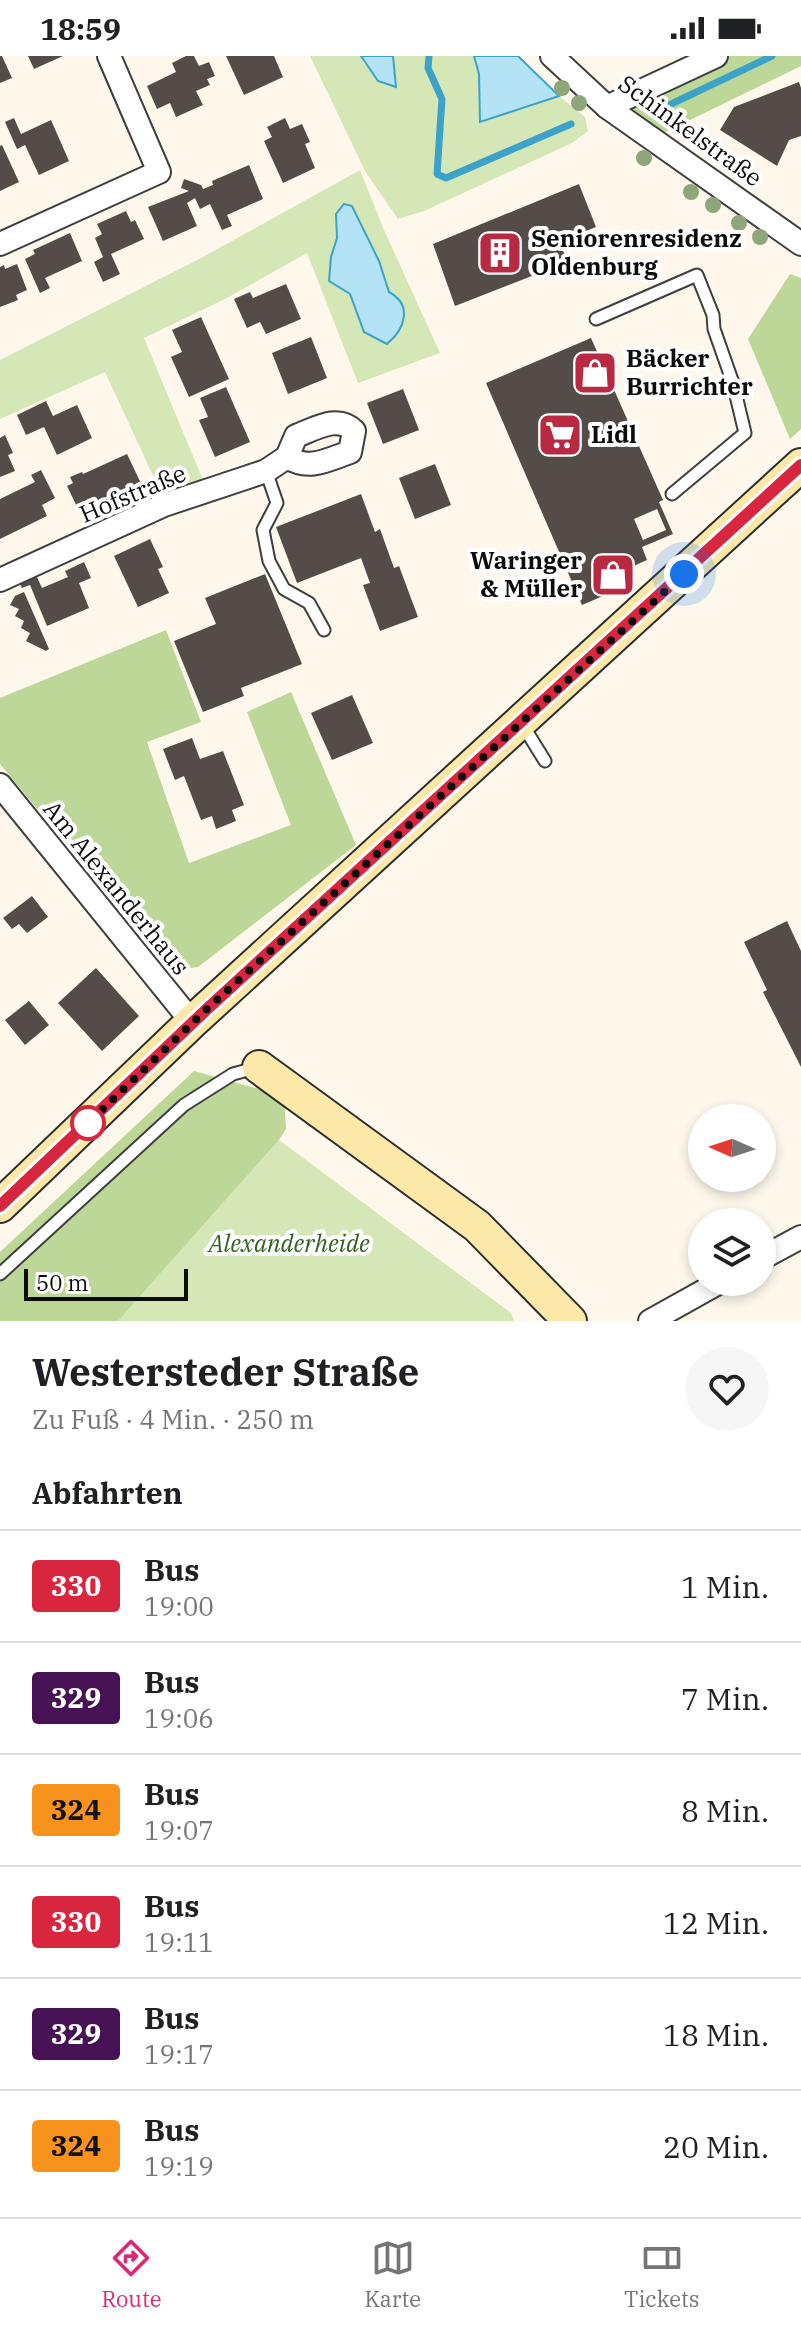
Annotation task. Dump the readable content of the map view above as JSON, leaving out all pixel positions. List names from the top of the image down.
{
  "streets": {
    "street": ["Schinkelstraße", "Hofstraße", "Am Alexanderhaus"]
  },
  "parks": ["Alexanderheide"],
  "places": {
    "building": ["Seniorenresidenz Oldenburg"],
    "shop": ["Bäcker Burrichter", "Waringer & Müller"],
    "supermarket": ["Lidl"]
  },
  "lines": ["bus line 330"],
  "scale_bar": "50 m",
  "north": "left",
  "page": {
    "status": "18:59",
    "scale": "50 m",
    "heading": [
      ["Westersteder Straße", "Zu Fuß · 4 Min. · 250 m"],
      "Abfahrten"
    ],
    "list": [
      {
        "mark": "330",
        "name": "Bus",
        "note": "19:00",
        "value": "1 Min."
      },
      {
        "mark": "329",
        "name": "Bus",
        "note": "19:06",
        "value": "7 Min."
      },
      {
        "mark": "324",
        "name": "Bus",
        "note": "19:07",
        "value": "8 Min."
      },
      {
        "mark": "330",
        "name": "Bus",
        "note": "19:11",
        "value": "12 Min."
      },
      {
        "mark": "329",
        "name": "Bus",
        "note": "19:17",
        "value": "18 Min."
      },
      {
        "mark": "324",
        "name": "Bus",
        "note": "19:19",
        "value": "20 Min."
      }
    ],
    "tabs": ["Route", "Karte", "Tickets"]
  }
}
